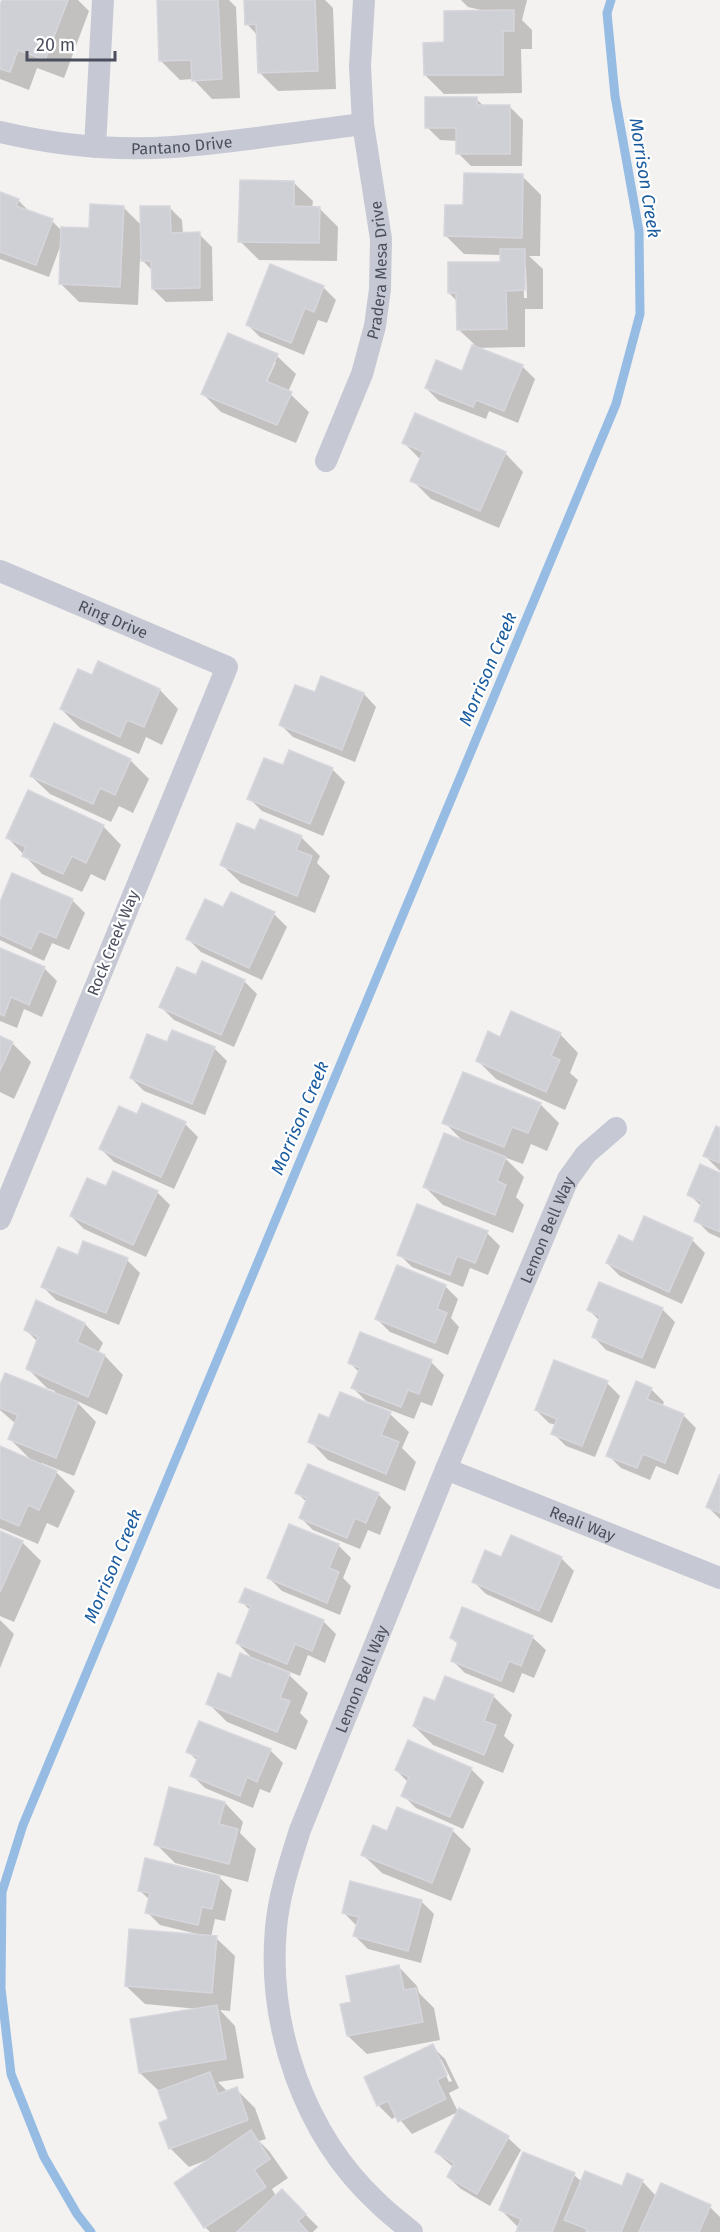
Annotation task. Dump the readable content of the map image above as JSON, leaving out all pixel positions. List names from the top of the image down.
{
  "streets": {
    "street": [
      "Pantano Drive",
      "Pradera Mesa Drive",
      "Ring Drive",
      "Rock Creek Way",
      "Lemon Bell Way",
      "Reali Way"
    ]
  },
  "crossings": [
    ["Pantano Drive", "Pradera Mesa Drive"],
    ["Ring Drive", "Rock Creek Way"],
    ["Lemon Bell Way", "Reali Way"]
  ],
  "water": ["Morrison Creek"],
  "scale_bar": "20 m"
}
